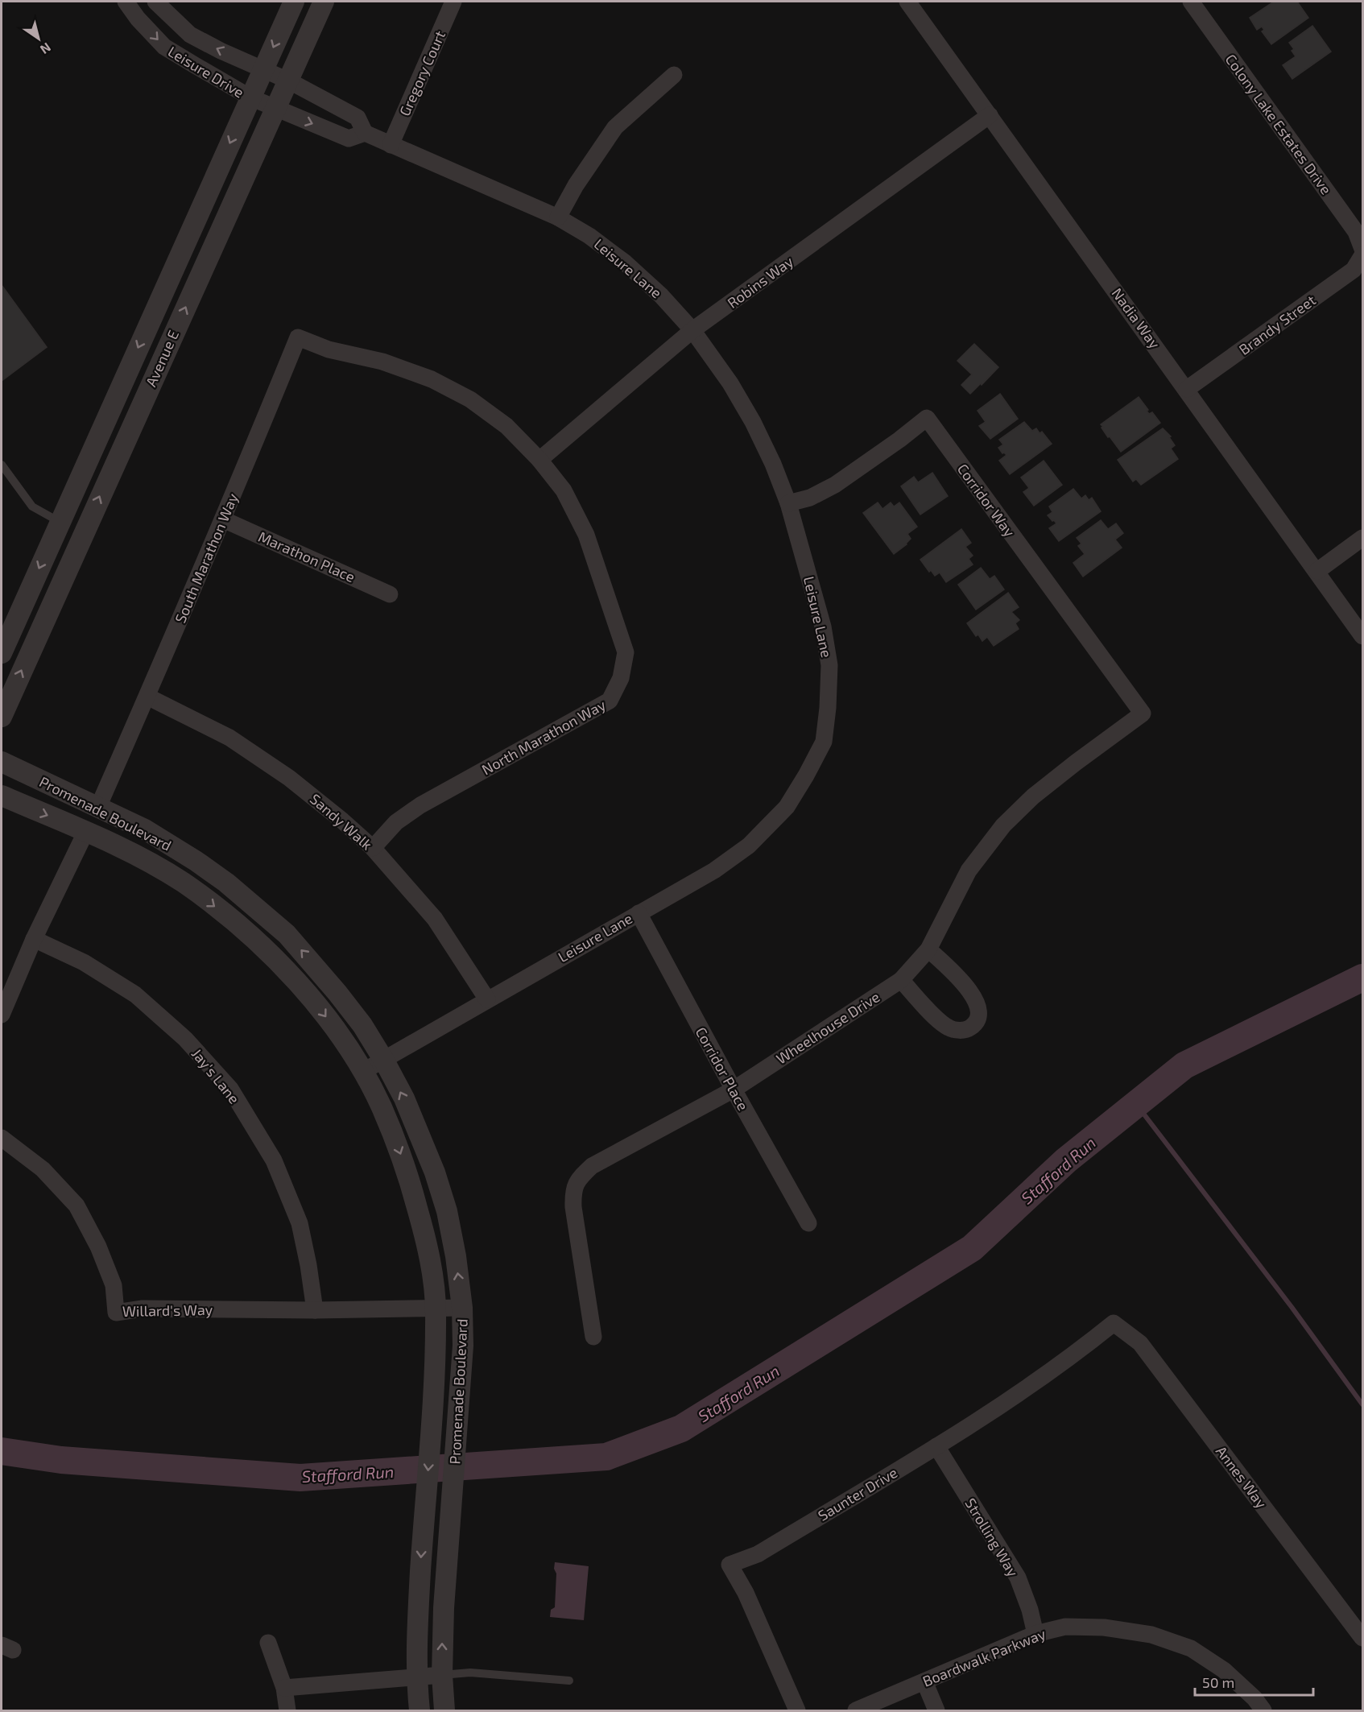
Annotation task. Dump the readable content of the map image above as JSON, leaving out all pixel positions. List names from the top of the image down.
{
  "streets": {
    "street": [
      "Leisure Drive",
      "Gregory Court",
      "Colony Lake Estates Drive",
      "Leisure Lane",
      "Robins Way",
      "Nadia Way",
      "Brandy Street",
      "Avenue E",
      "Corridor Way",
      "Marathon Place",
      "South Marathon Way",
      "North Marathon Way",
      "Promenade Boulevard",
      "Sandy Walk",
      "Wheelhouse Drive",
      "Corridor Place",
      "Jay's Lane",
      "Willard's Way",
      "Annes Way",
      "Saunter Drive",
      "Strolling Way",
      "Boardwalk Parkway"
    ]
  },
  "crossings": [
    ["Leisure Drive", "Leisure Lane"],
    ["Leisure Drive", "Avenue E"],
    ["Gregory Court", "Leisure Lane"],
    ["Leisure Lane", "Robins Way"],
    ["Leisure Lane", "Avenue E"],
    ["Leisure Lane", "Corridor Way"],
    ["Leisure Lane", "Promenade Boulevard"],
    ["Leisure Lane", "Sandy Walk"],
    ["Leisure Lane", "Corridor Place"],
    ["Robins Way", "Nadia Way"],
    ["Robins Way", "North Marathon Way"],
    ["Nadia Way", "Brandy Street"],
    ["Corridor Way", "Wheelhouse Drive"],
    ["Marathon Place", "South Marathon Way"],
    ["South Marathon Way", "North Marathon Way"],
    ["South Marathon Way", "Promenade Boulevard"],
    ["South Marathon Way", "Sandy Walk"],
    ["North Marathon Way", "Sandy Walk"],
    ["Promenade Boulevard", "Willard's Way"],
    ["Wheelhouse Drive", "Corridor Place"],
    ["Jay's Lane", "Willard's Way"],
    ["Annes Way", "Saunter Drive"],
    ["Saunter Drive", "Strolling Way"],
    ["Strolling Way", "Boardwalk Parkway"]
  ],
  "water": ["Stafford Run"],
  "scale_bar": "50 m",
  "north": "bottom right"
}
